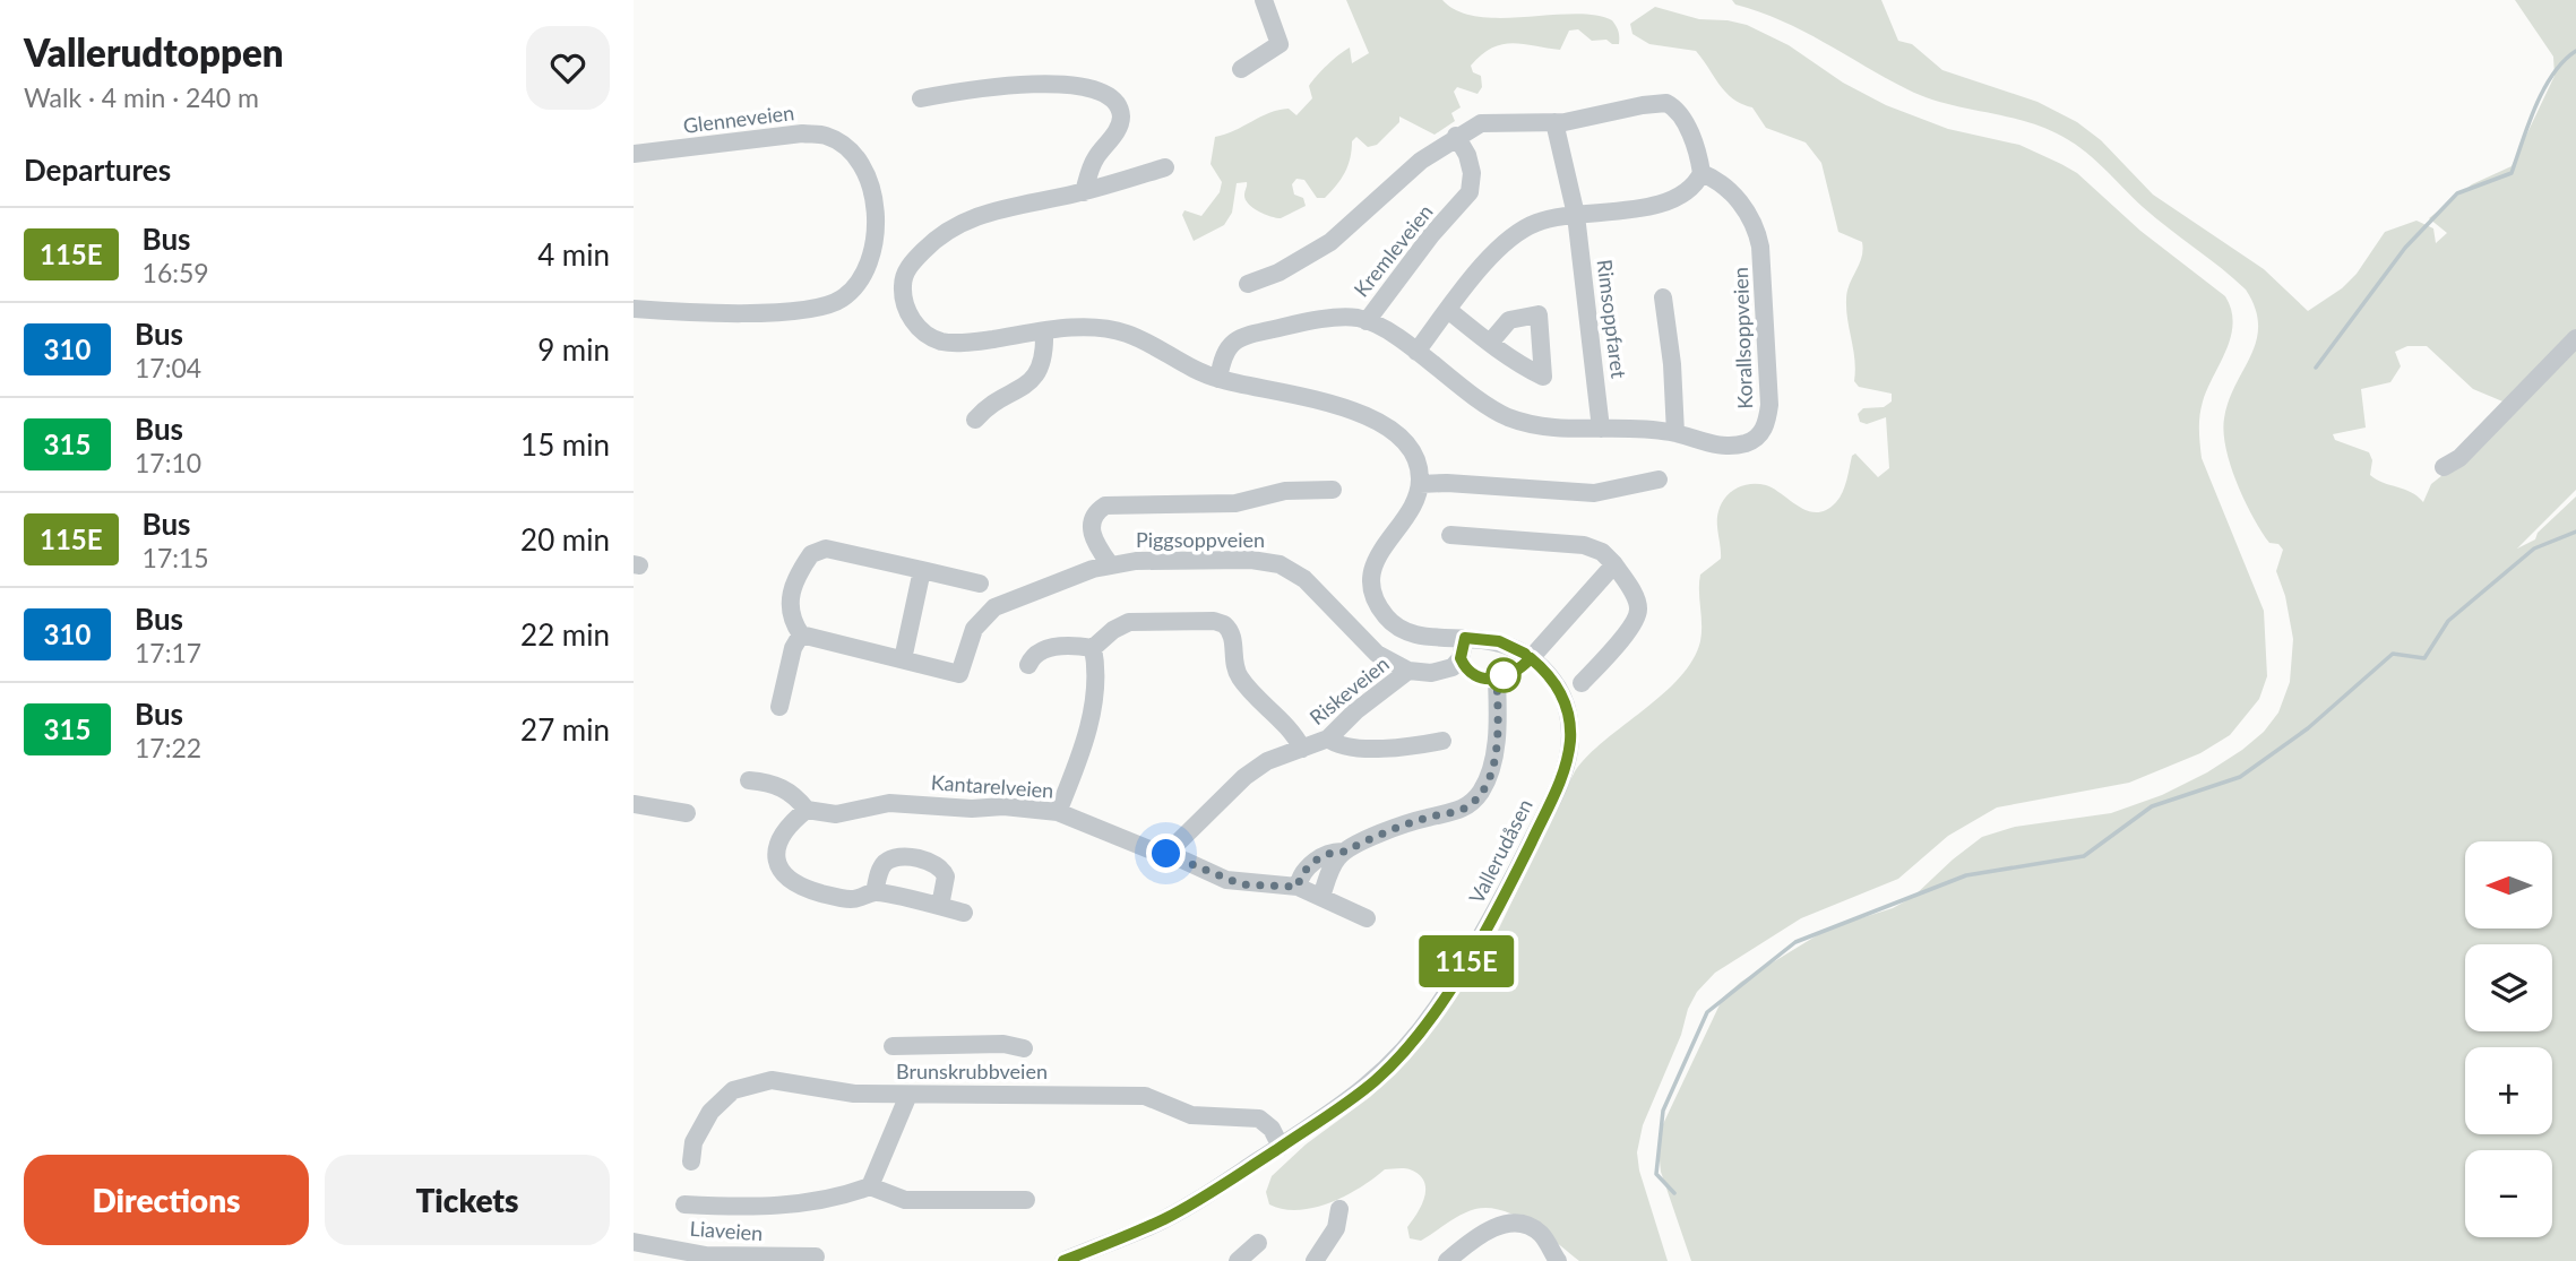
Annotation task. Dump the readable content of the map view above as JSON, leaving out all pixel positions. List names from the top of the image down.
{
  "streets": {
    "street": [
      "Glenneveien",
      "Kremleveien",
      "Rimsoppfaret",
      "Korallsoppveien",
      "Piggsoppveien",
      "Riskeveien",
      "Kantarelveien",
      "Vallerudåsen",
      "Brunskrubbveien",
      "Liaveien"
    ]
  },
  "crossings": [
    ["Kremleveien", "Rimsoppfaret"],
    ["Kremleveien", "Korallsoppveien"],
    ["Rimsoppfaret", "Korallsoppveien"],
    ["Piggsoppveien", "Riskeveien"],
    ["Riskeveien", "Kantarelveien"],
    ["Vallerudåsen", "Brunskrubbveien"]
  ],
  "lines": ["bus line 115E"],
  "north": "left",
  "page": {
    "heading": [
      ["Vallerudtoppen", "Walk · 4 min · 240 m"],
      "Departures"
    ],
    "on_map": "115E",
    "list": [
      {
        "mark": "115E",
        "name": "Bus",
        "note": "16:59",
        "value": "4 min"
      },
      {
        "mark": "310",
        "name": "Bus",
        "note": "17:04",
        "value": "9 min"
      },
      {
        "mark": "315",
        "name": "Bus",
        "note": "17:10",
        "value": "15 min"
      },
      {
        "mark": "115E",
        "name": "Bus",
        "note": "17:15",
        "value": "20 min"
      },
      {
        "mark": "310",
        "name": "Bus",
        "note": "17:17",
        "value": "22 min"
      },
      {
        "mark": "315",
        "name": "Bus",
        "note": "17:22",
        "value": "27 min"
      }
    ],
    "map_buttons": ["+", "−"],
    "buttons": ["Directions", "Tickets"]
  }
}
